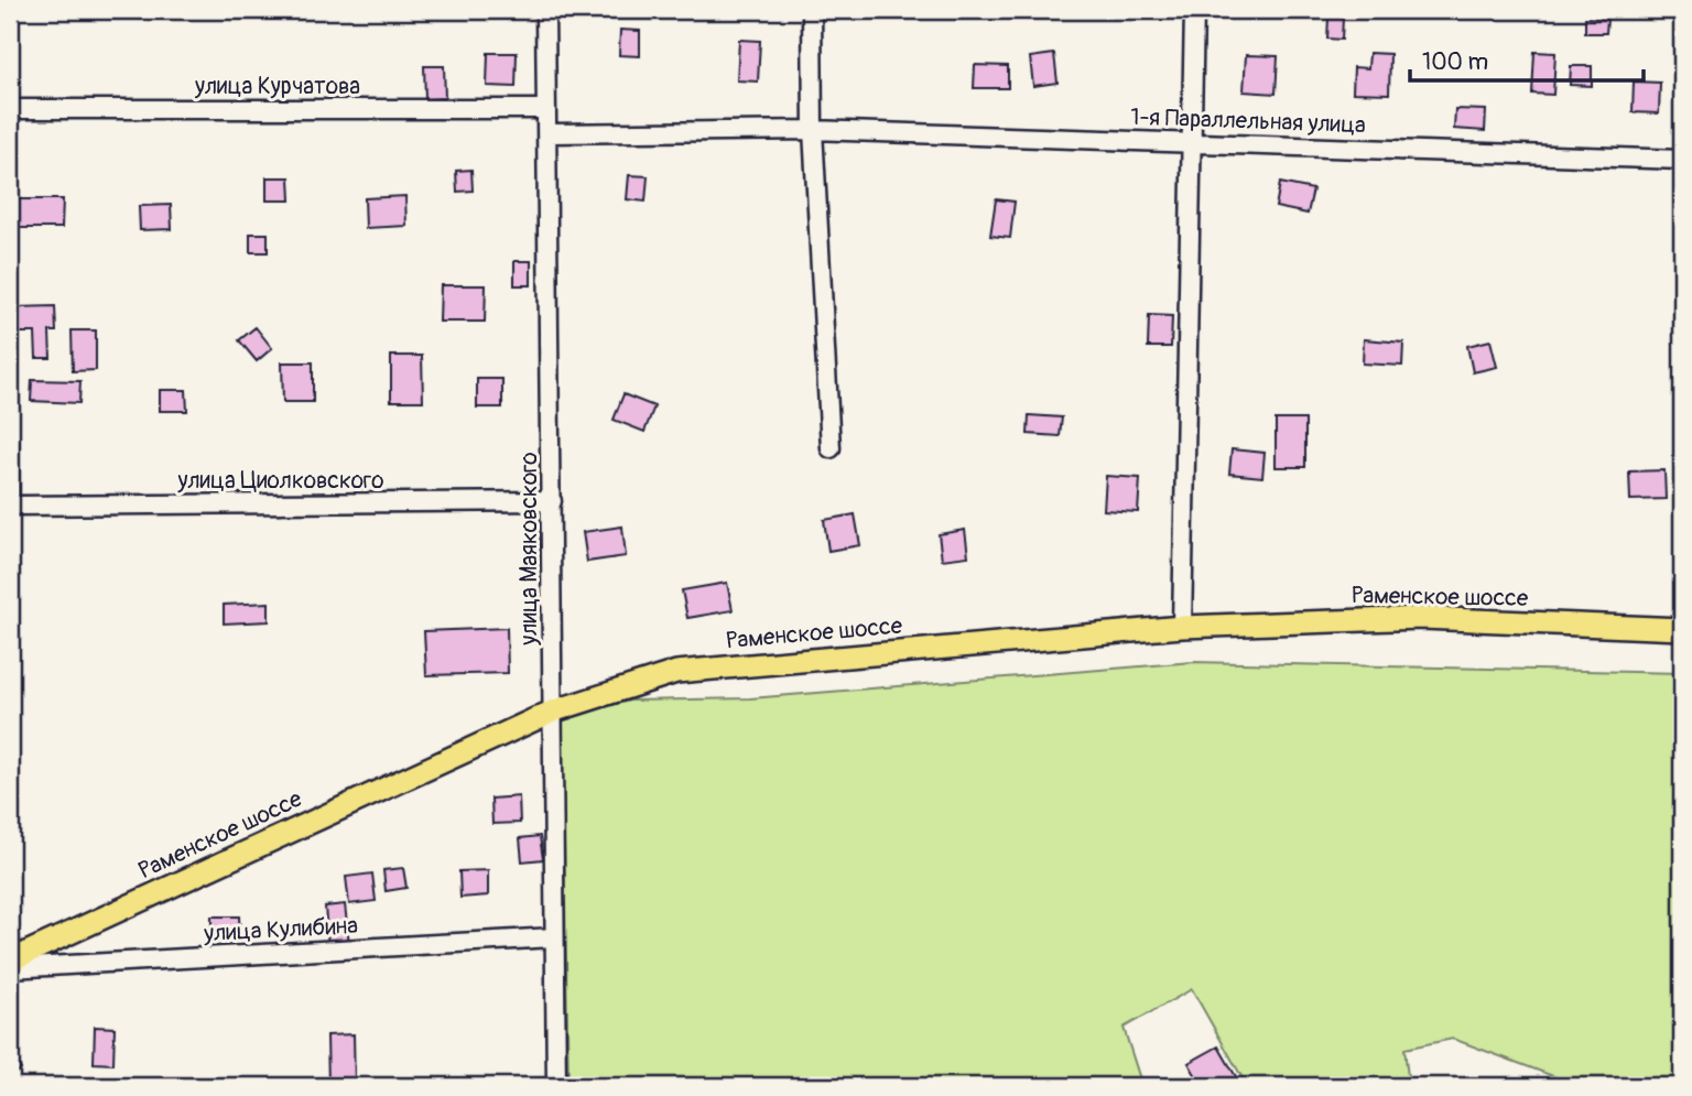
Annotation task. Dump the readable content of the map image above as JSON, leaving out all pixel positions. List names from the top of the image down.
{
  "streets": {
    "main road": ["Раменское шоссе"],
    "street": [
      "улица Курчатова",
      "1-я Параллельная улица",
      "улица Циолковского",
      "улица Маяковского",
      "улица Кулибина"
    ]
  },
  "crossings": [
    ["улица Курчатова", "улица Маяковского"],
    ["улица Циолковского", "улица Маяковского"],
    ["улица Маяковского", "Раменское шоссе"],
    ["улица Маяковского", "улица Кулибина"]
  ],
  "scale_bar": "100 m"
}
